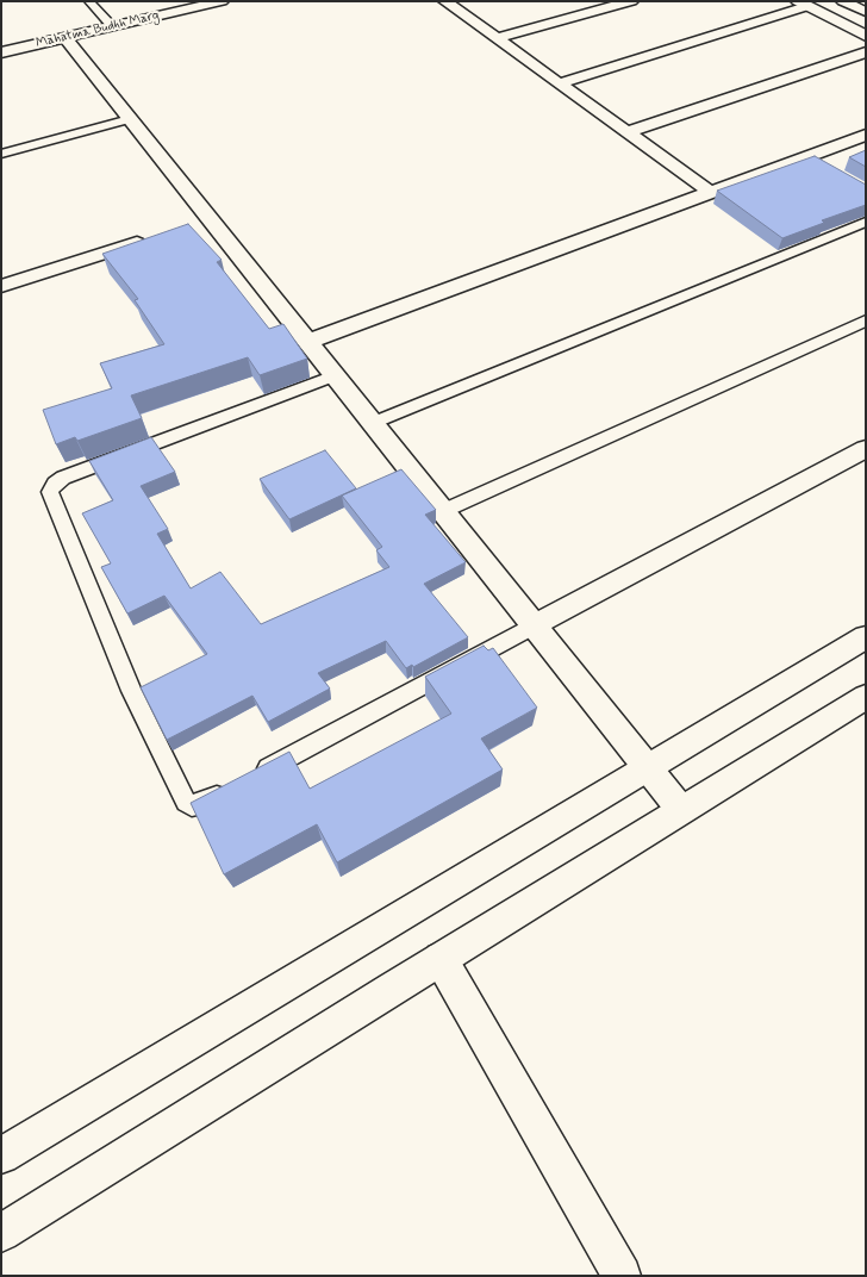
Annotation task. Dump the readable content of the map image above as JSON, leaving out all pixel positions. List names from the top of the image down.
{
  "streets": {
    "street": ["Mahatma Budhh Marg"]
  }
}
